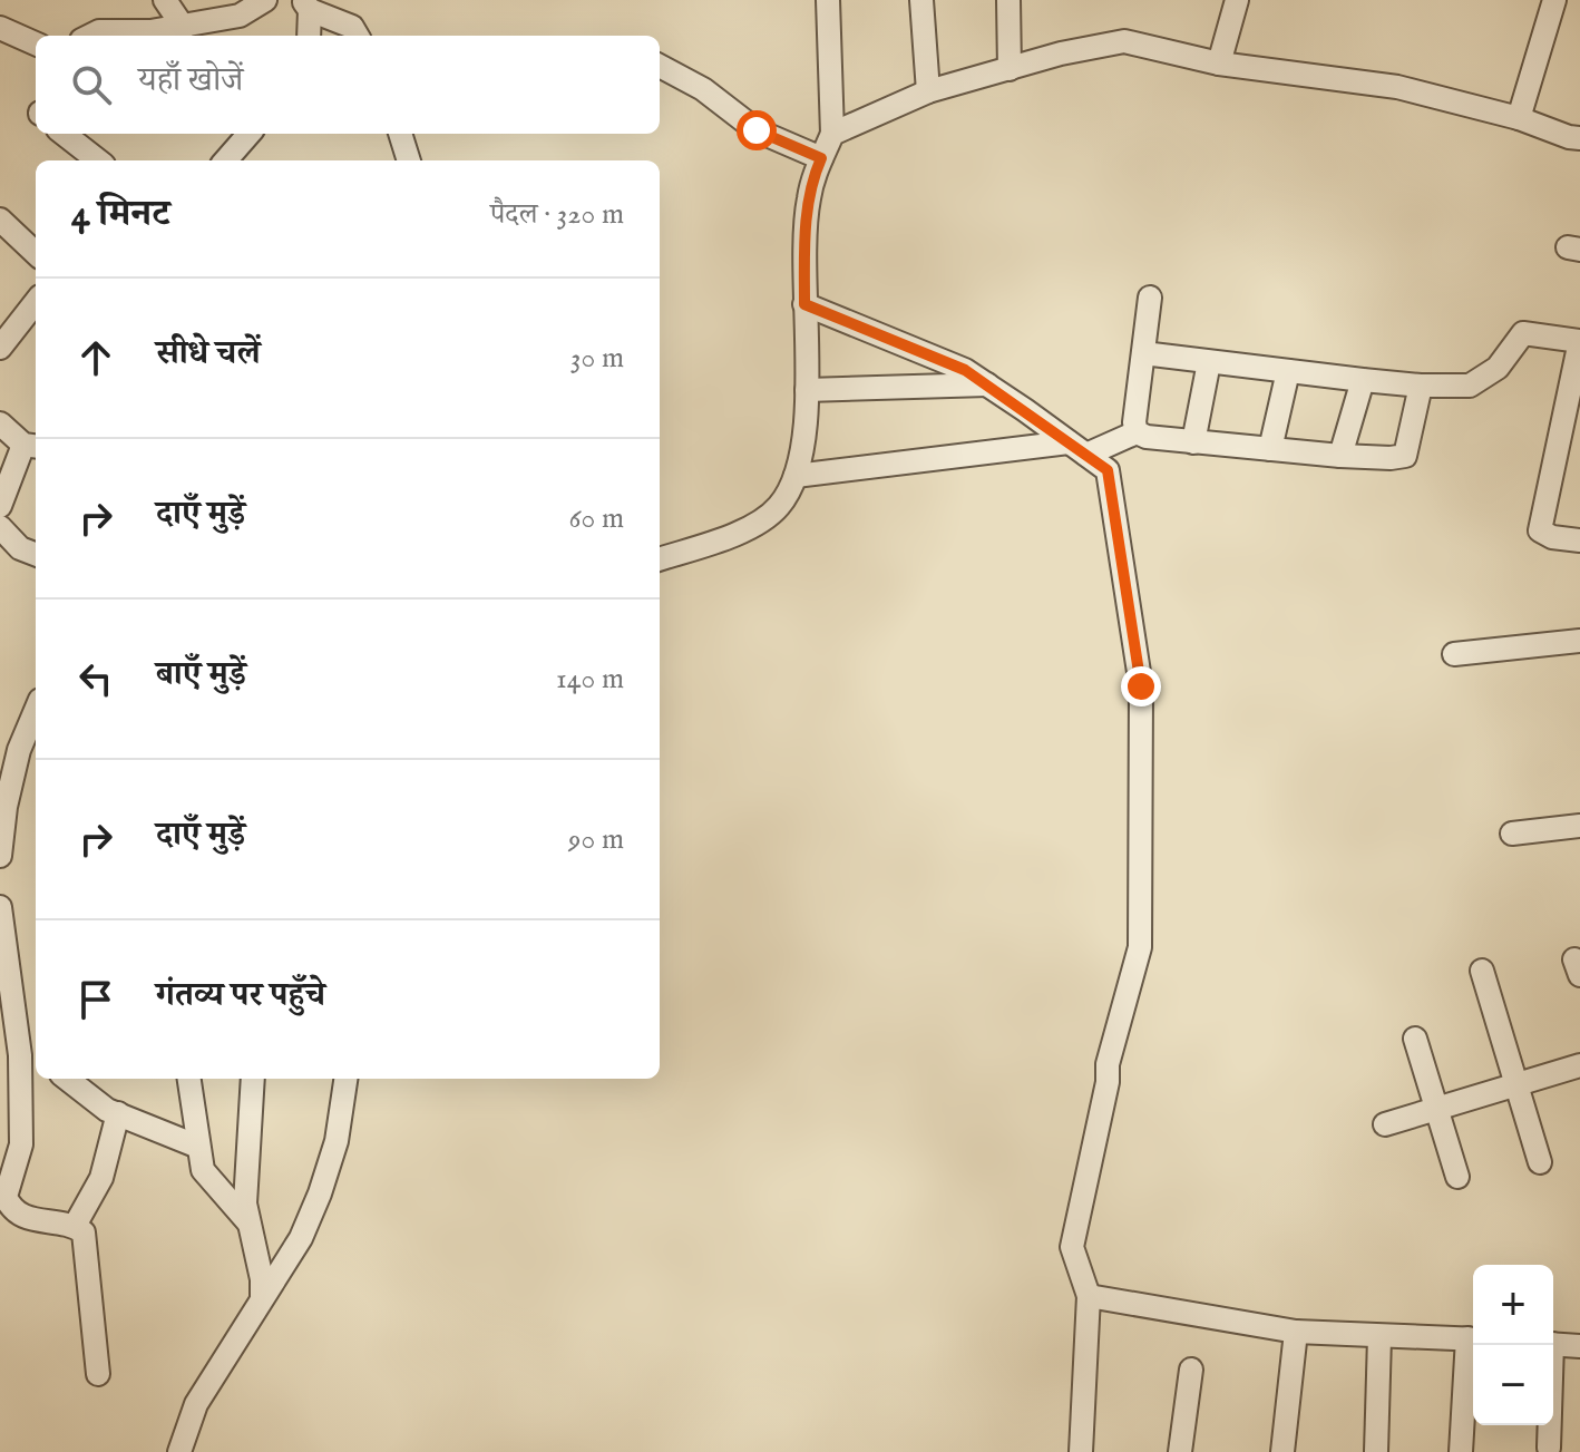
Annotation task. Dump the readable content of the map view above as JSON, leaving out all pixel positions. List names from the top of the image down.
{
  "page": {
    "search": "यहाँ खोजें",
    "heading": ["4 मिनट", "पैदल · 320 m"],
    "list": [
      ["सीधे चलें", "30 m"],
      ["दाएँ मुड़ें", "60 m"],
      ["बाएँ मुड़ें", "140 m"],
      ["दाएँ मुड़ें", "90 m"],
      "गंतव्य पर पहुँचे"
    ],
    "map_buttons": ["+", "−"]
  }
}
